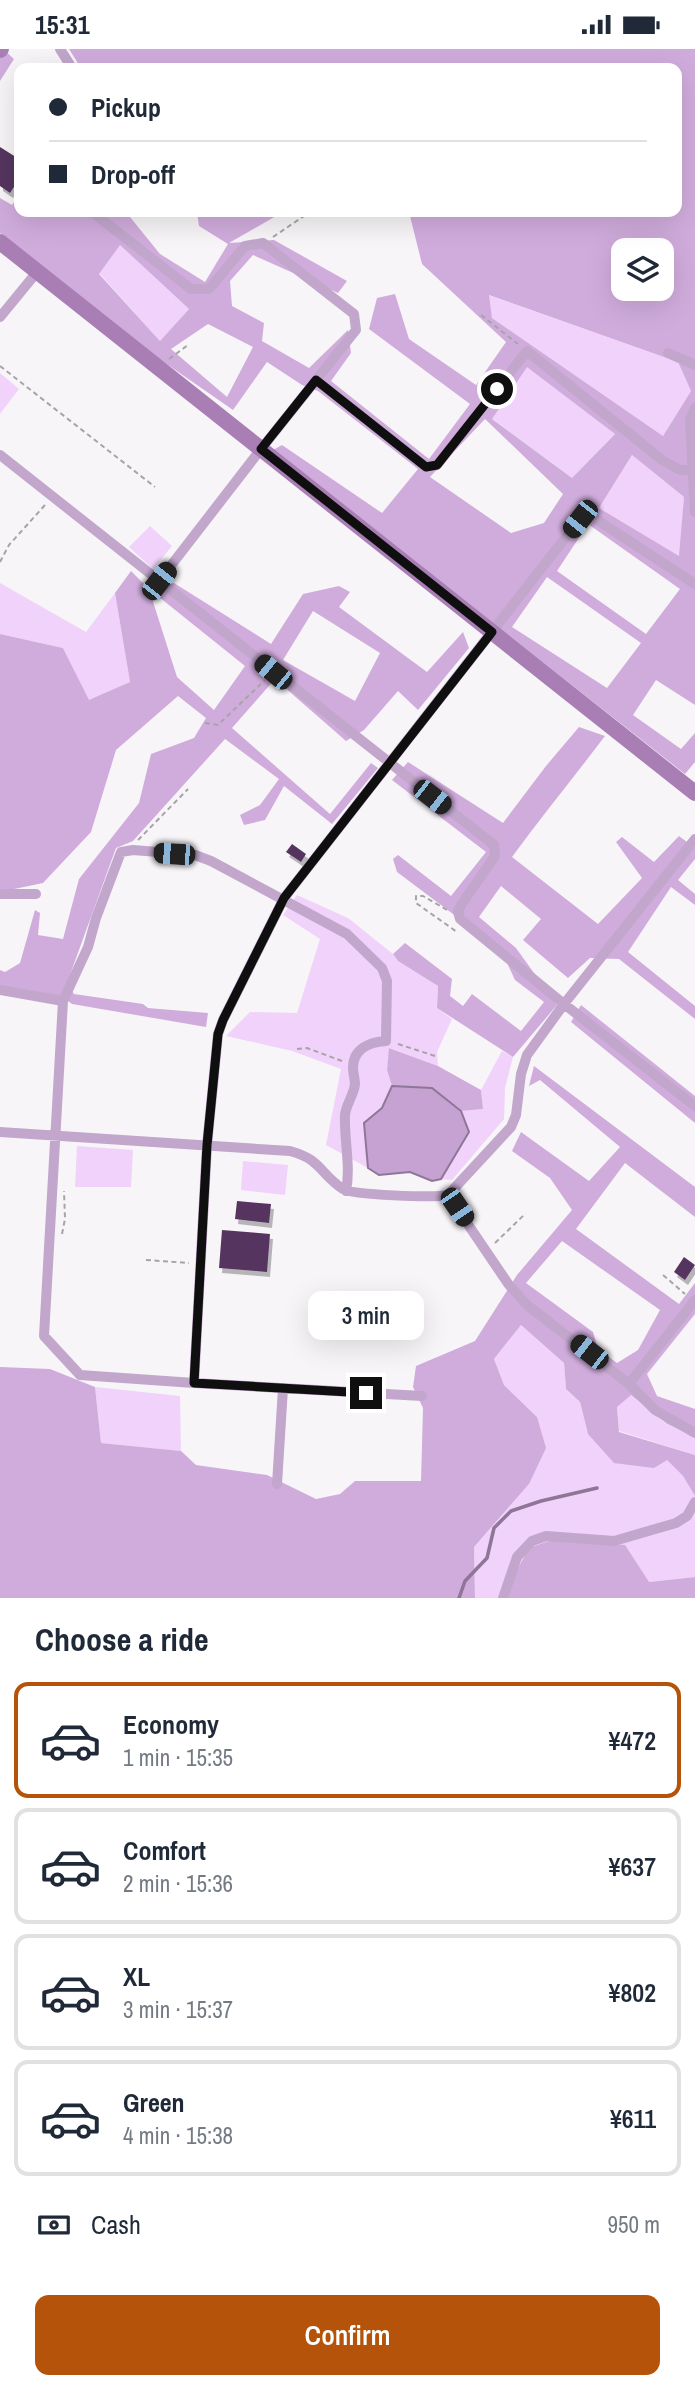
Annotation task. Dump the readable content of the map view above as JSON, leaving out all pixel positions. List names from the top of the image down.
{
  "page": {
    "status": "15:31",
    "banner": ["Pickup", "Drop-off"],
    "bubble": "3 min",
    "heading": "Choose a ride",
    "list": [
      {
        "name": "Economy",
        "note": "1 min · 15:35",
        "value": "¥472"
      },
      {
        "name": "Comfort",
        "note": "2 min · 15:36",
        "value": "¥637"
      },
      {
        "name": "XL",
        "note": "3 min · 15:37",
        "value": "¥802"
      },
      {
        "name": "Green",
        "note": "4 min · 15:38",
        "value": "¥611"
      }
    ],
    "pay": ["Cash", "950 m"],
    "buttons": "Confirm"
  }
}
